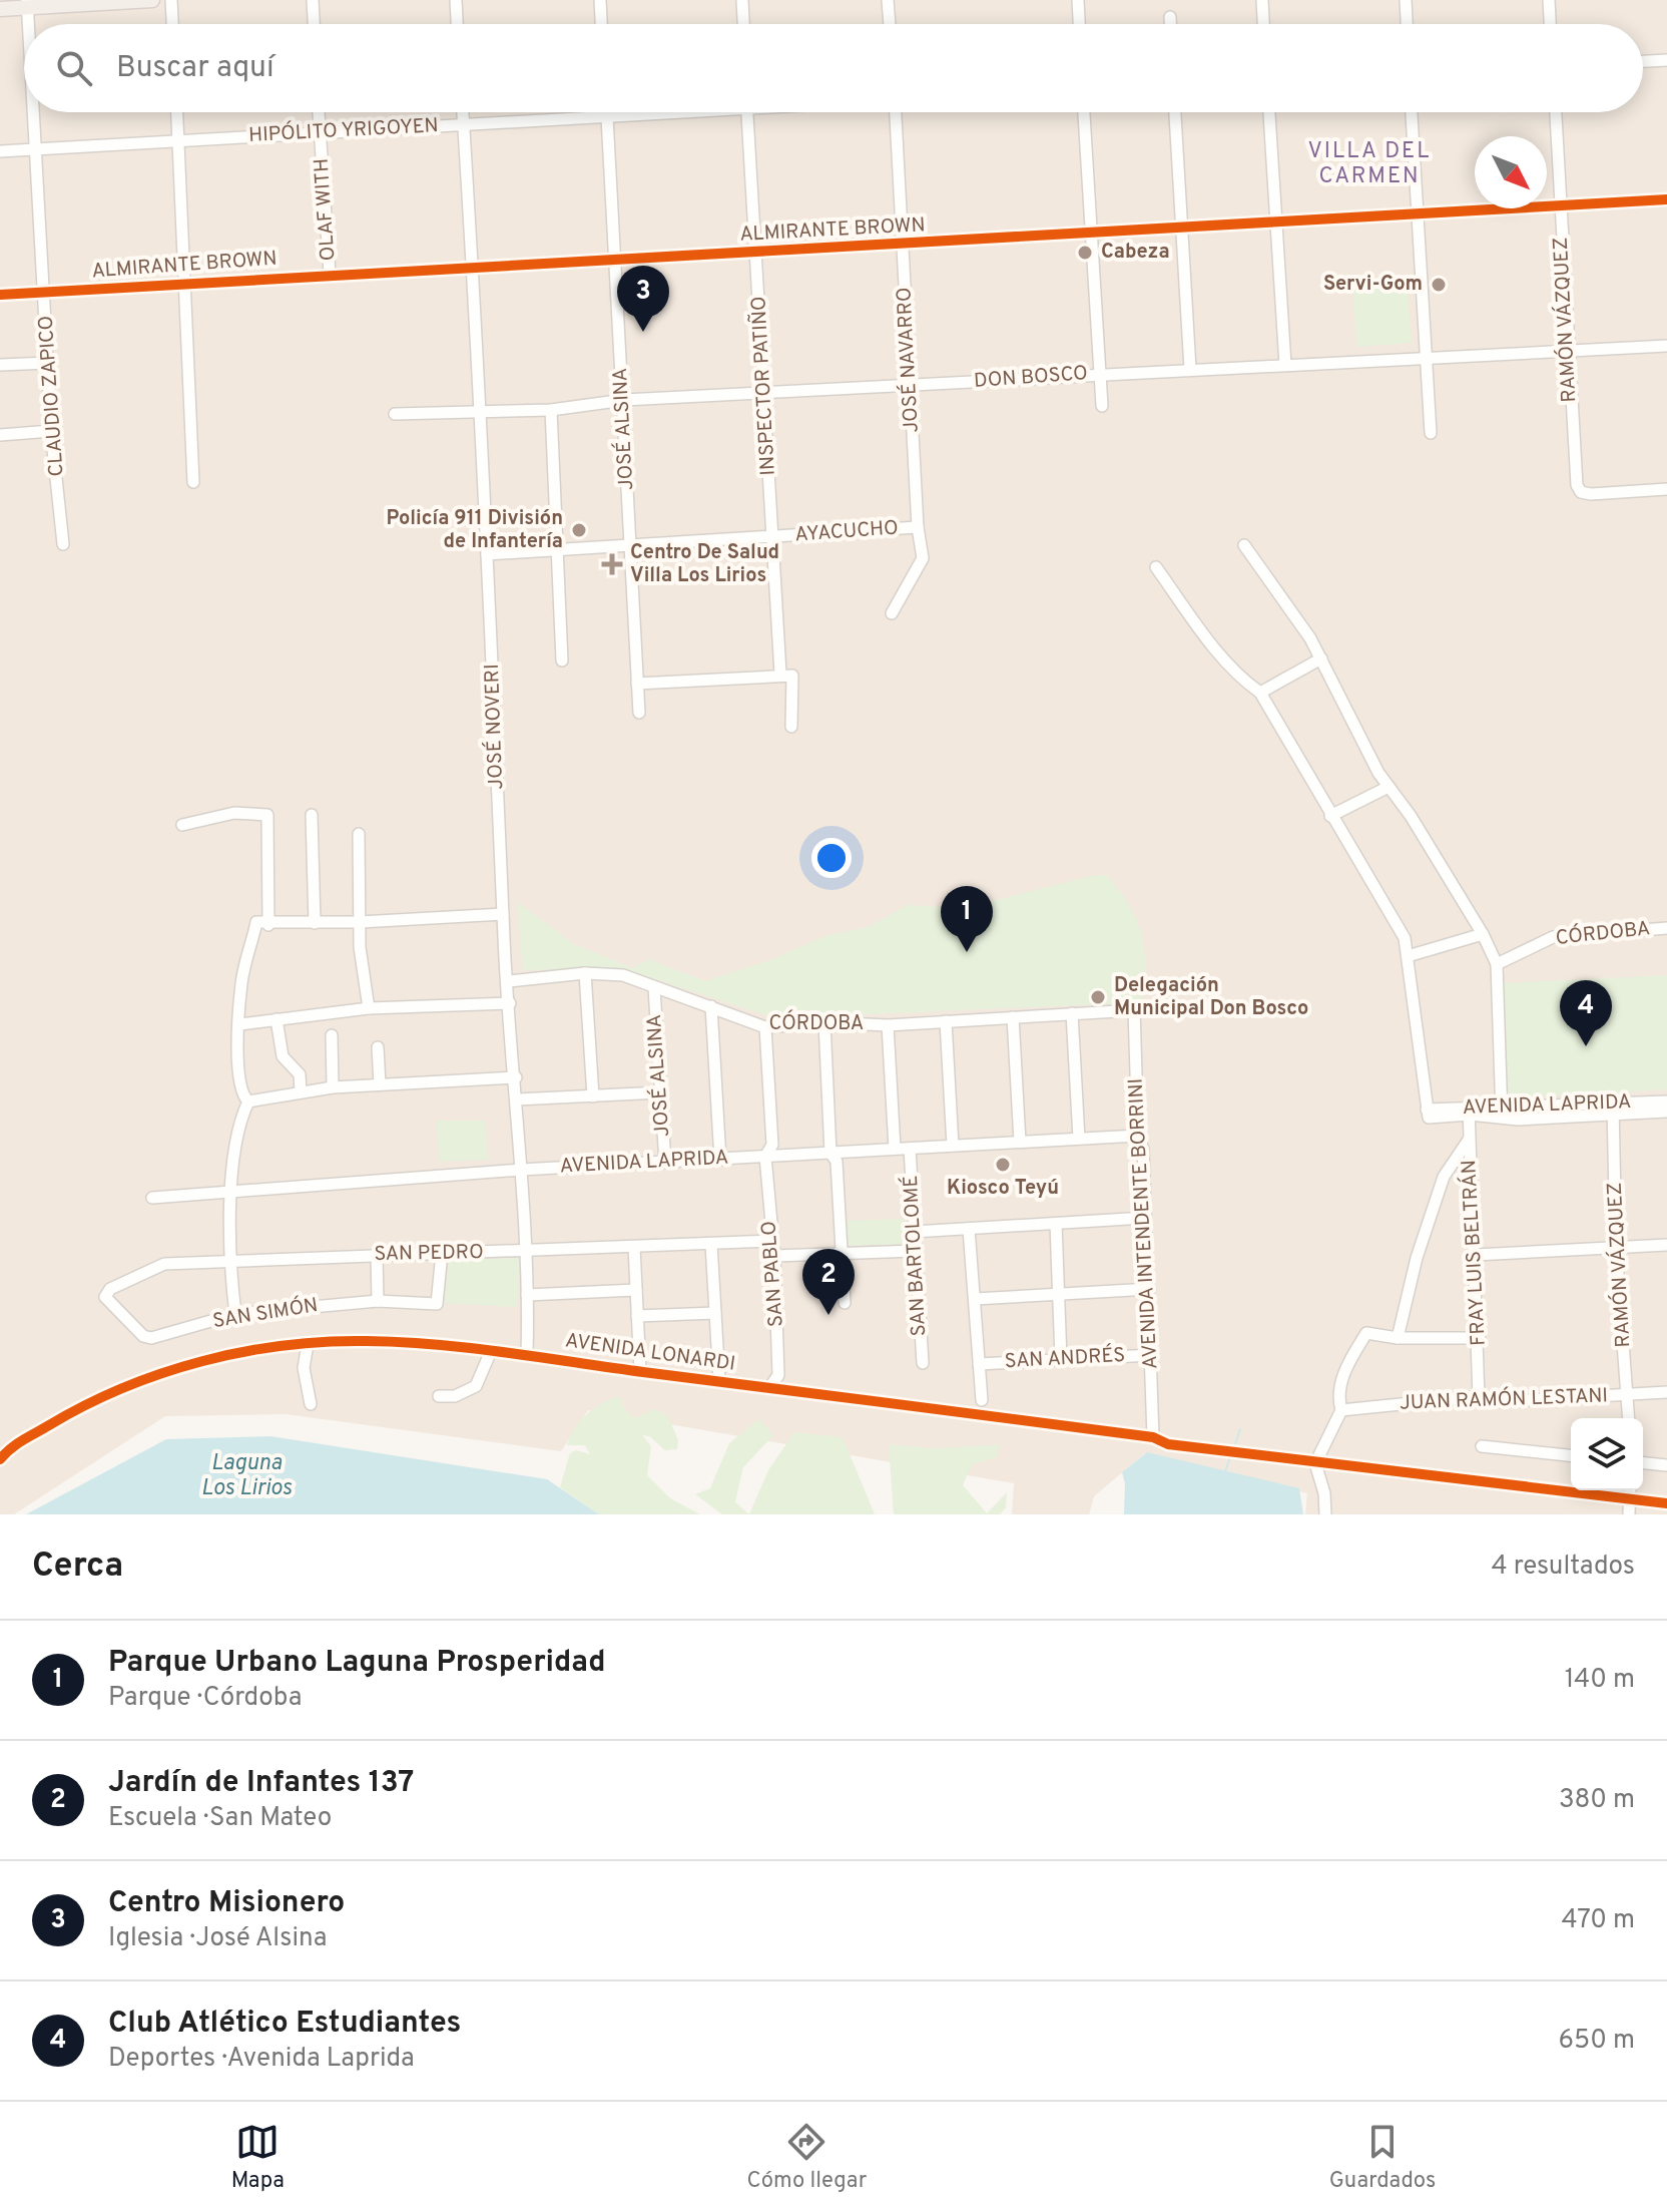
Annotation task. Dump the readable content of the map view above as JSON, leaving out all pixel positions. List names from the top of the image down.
{
  "streets": {
    "street": [
      "HIPÓLITO YRIGOYEN",
      "OLAF WITH",
      "ALMIRANTE BROWN",
      "RAMÓN VÁZQUEZ",
      "JOSÉ NAVARRO",
      "DON BOSCO",
      "INSPECTOR PATIÑO",
      "CLAUDIO ZAPICO",
      "JOSÉ ALSINA",
      "AYACUCHO",
      "JOSÉ NOVERI",
      "CÓRDOBA",
      "AVENIDA LAPRIDA",
      "AVENIDA INTENDENTE BORRINI",
      "FRAY LUIS BELTRÁN",
      "SAN PEDRO",
      "SAN BARTOLOMÉ",
      "SAN PABLO",
      "SAN SIMÓN",
      "AVENIDA LONARDI",
      "SAN ANDRÉS",
      "JUAN RAMÓN LESTANI"
    ]
  },
  "crossings": [
    ["HIPÓLITO YRIGOYEN", "OLAF WITH"],
    ["HIPÓLITO YRIGOYEN", "CLAUDIO ZAPICO"],
    ["HIPÓLITO YRIGOYEN", "JOSÉ ALSINA"],
    ["HIPÓLITO YRIGOYEN", "JOSÉ NOVERI"],
    ["OLAF WITH", "ALMIRANTE BROWN"],
    ["ALMIRANTE BROWN", "RAMÓN VÁZQUEZ"],
    ["ALMIRANTE BROWN", "JOSÉ NAVARRO"],
    ["ALMIRANTE BROWN", "INSPECTOR PATIÑO"],
    ["ALMIRANTE BROWN", "CLAUDIO ZAPICO"],
    ["ALMIRANTE BROWN", "JOSÉ ALSINA"],
    ["ALMIRANTE BROWN", "JOSÉ NOVERI"],
    ["RAMÓN VÁZQUEZ", "DON BOSCO"],
    ["RAMÓN VÁZQUEZ", "AVENIDA LAPRIDA"],
    ["RAMÓN VÁZQUEZ", "JUAN RAMÓN LESTANI"],
    ["JOSÉ NAVARRO", "DON BOSCO"],
    ["JOSÉ NAVARRO", "AYACUCHO"],
    ["DON BOSCO", "INSPECTOR PATIÑO"],
    ["DON BOSCO", "JOSÉ ALSINA"],
    ["DON BOSCO", "JOSÉ NOVERI"],
    ["INSPECTOR PATIÑO", "AYACUCHO"],
    ["JOSÉ ALSINA", "AYACUCHO"],
    ["JOSÉ ALSINA", "CÓRDOBA"],
    ["JOSÉ ALSINA", "AVENIDA LAPRIDA"],
    ["AYACUCHO", "JOSÉ NOVERI"],
    ["JOSÉ NOVERI", "CÓRDOBA"],
    ["JOSÉ NOVERI", "AVENIDA LAPRIDA"],
    ["JOSÉ NOVERI", "SAN PEDRO"],
    ["JOSÉ NOVERI", "AVENIDA LONARDI"],
    ["CÓRDOBA", "AVENIDA INTENDENTE BORRINI"],
    ["CÓRDOBA", "SAN BARTOLOMÉ"],
    ["CÓRDOBA", "SAN PABLO"],
    ["AVENIDA LAPRIDA", "AVENIDA INTENDENTE BORRINI"],
    ["AVENIDA LAPRIDA", "FRAY LUIS BELTRÁN"],
    ["AVENIDA LAPRIDA", "SAN BARTOLOMÉ"],
    ["AVENIDA LAPRIDA", "SAN PABLO"],
    ["AVENIDA INTENDENTE BORRINI", "AVENIDA LONARDI"],
    ["AVENIDA INTENDENTE BORRINI", "SAN ANDRÉS"],
    ["FRAY LUIS BELTRÁN", "JUAN RAMÓN LESTANI"],
    ["SAN PEDRO", "SAN PABLO"],
    ["SAN PEDRO", "SAN SIMÓN"],
    ["SAN PABLO", "AVENIDA LONARDI"]
  ],
  "districts": ["VILLA DEL CARMEN"],
  "water": ["Laguna Los Lirios"],
  "places": {
    "other": [
      "Cabeza",
      "Servi-Gom",
      "Policía 911 División de Infantería",
      "Delegación Municipal Don Bosco",
      "Kiosco Teyú"
    ],
    "health": ["Centro De Salud Villa Los Lirios"]
  },
  "north": "bottom right",
  "page": {
    "search": "Buscar aquí",
    "pins": [
      "3",
      "1",
      "4",
      "2"
    ],
    "heading": ["Cerca", "4 resultados"],
    "list": [
      {
        "mark": "1",
        "name": "Parque Urbano Laguna Prosperidad",
        "note": "Parque · Córdoba",
        "value": "140 m"
      },
      {
        "mark": "2",
        "name": "Jardín de Infantes 137",
        "note": "Escuela · San Mateo",
        "value": "380 m"
      },
      {
        "mark": "3",
        "name": "Centro Misionero",
        "note": "Iglesia · José Alsina",
        "value": "470 m"
      },
      {
        "mark": "4",
        "name": "Club Atlético Estudiantes",
        "note": "Deportes · Avenida Laprida",
        "value": "650 m"
      }
    ],
    "nav": ["Mapa", "Cómo llegar", "Guardados"]
  }
}
